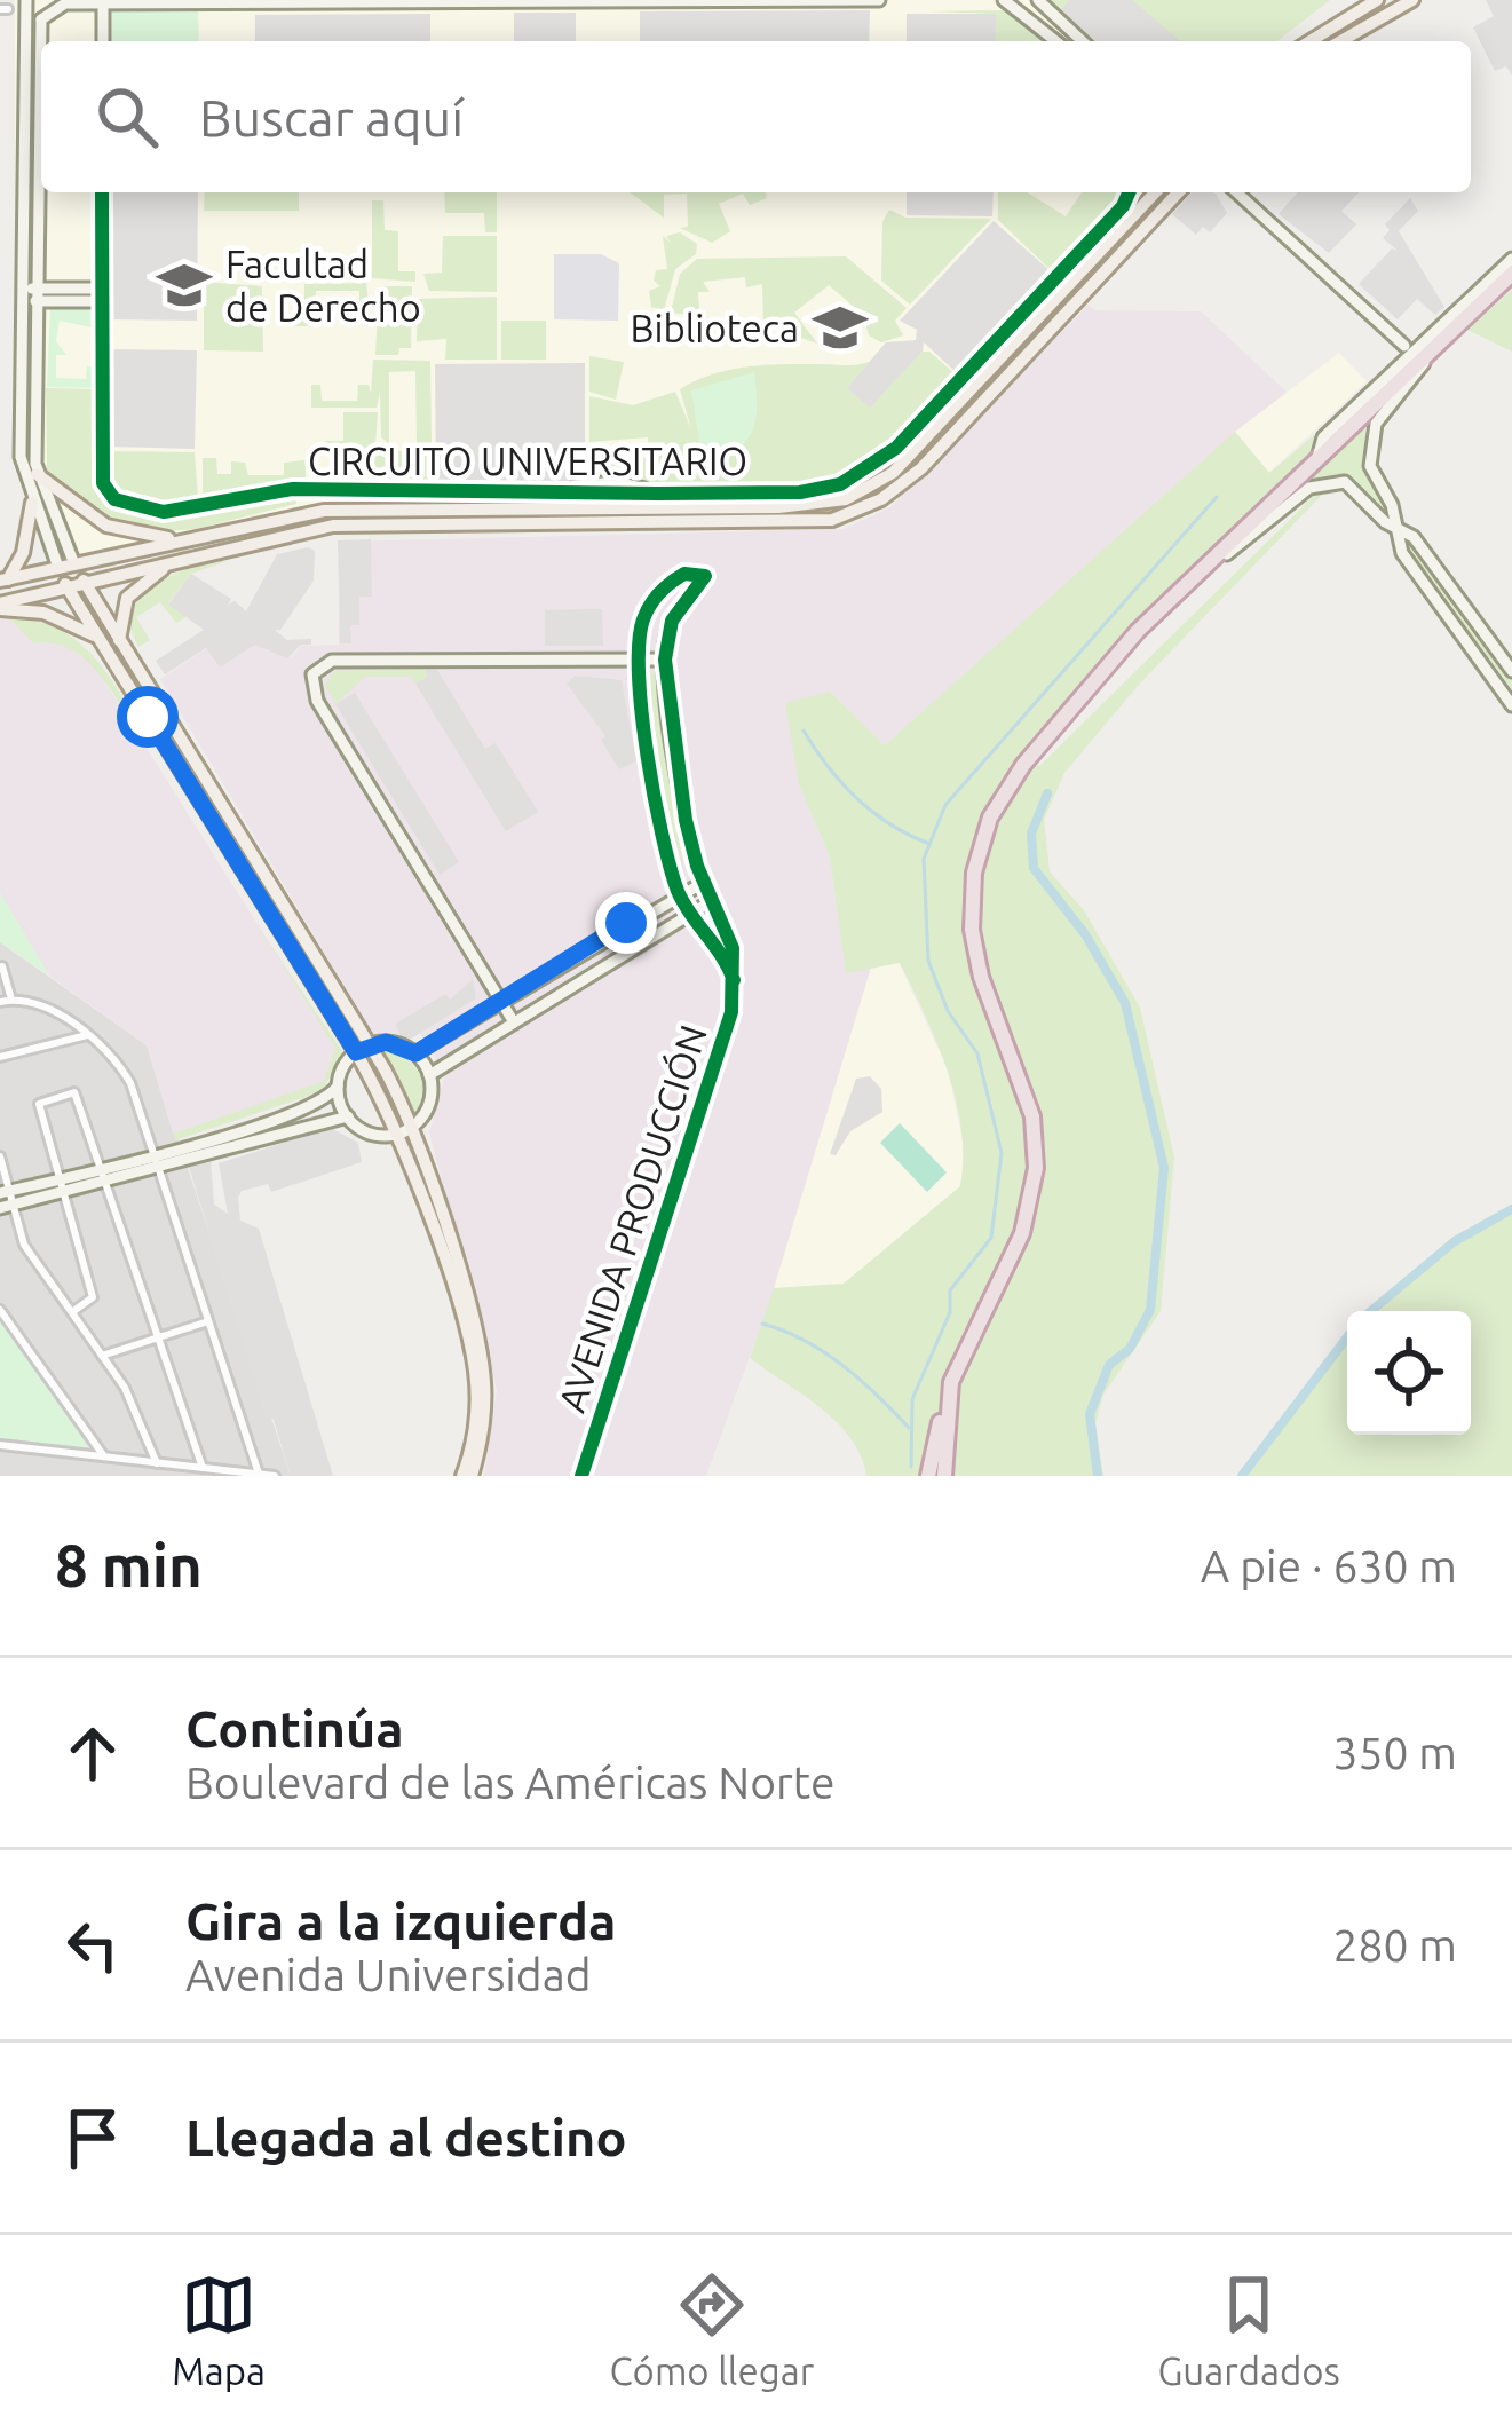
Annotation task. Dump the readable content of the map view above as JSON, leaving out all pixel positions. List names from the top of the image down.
{
  "streets": {
    "street": ["CIRCUITO UNIVERSITARIO", "AVENIDA PRODUCCIÓN"]
  },
  "places": {
    "school or university": ["Facultad de Derecho", "Biblioteca"]
  },
  "page": {
    "search": "Buscar aquí",
    "heading": ["8 min", "A pie · 630 m"],
    "list": [
      ["Continúa", "Boulevard de las Américas Norte", "350 m"],
      ["Gira a la izquierda", "Avenida Universidad", "280 m"],
      "Llegada al destino"
    ],
    "nav": ["Mapa", "Cómo llegar", "Guardados"]
  }
}
